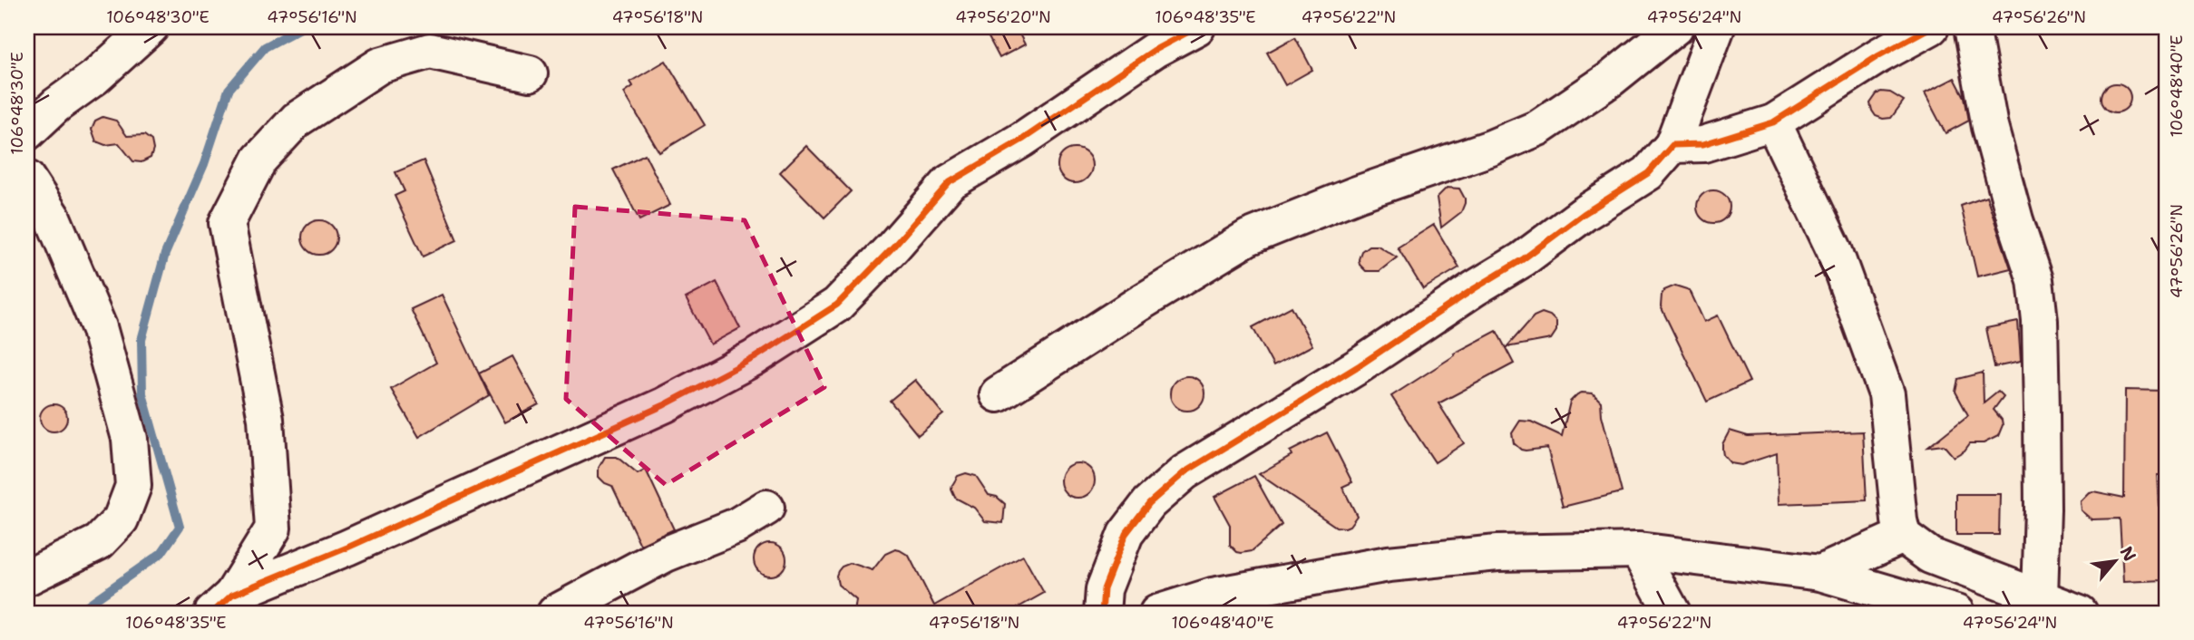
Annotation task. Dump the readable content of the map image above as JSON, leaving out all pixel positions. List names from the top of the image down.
{
  "north": "top right",
  "coordinates": [
    "106°48'30\"E",
    "47°56'16\"N",
    "47°56'18\"N",
    "47°56'20\"N",
    "106°48'35\"E",
    "47°56'22\"N",
    "47°56'24\"N",
    "47°56'26\"N",
    "106°48'40\"E"
  ]
}
